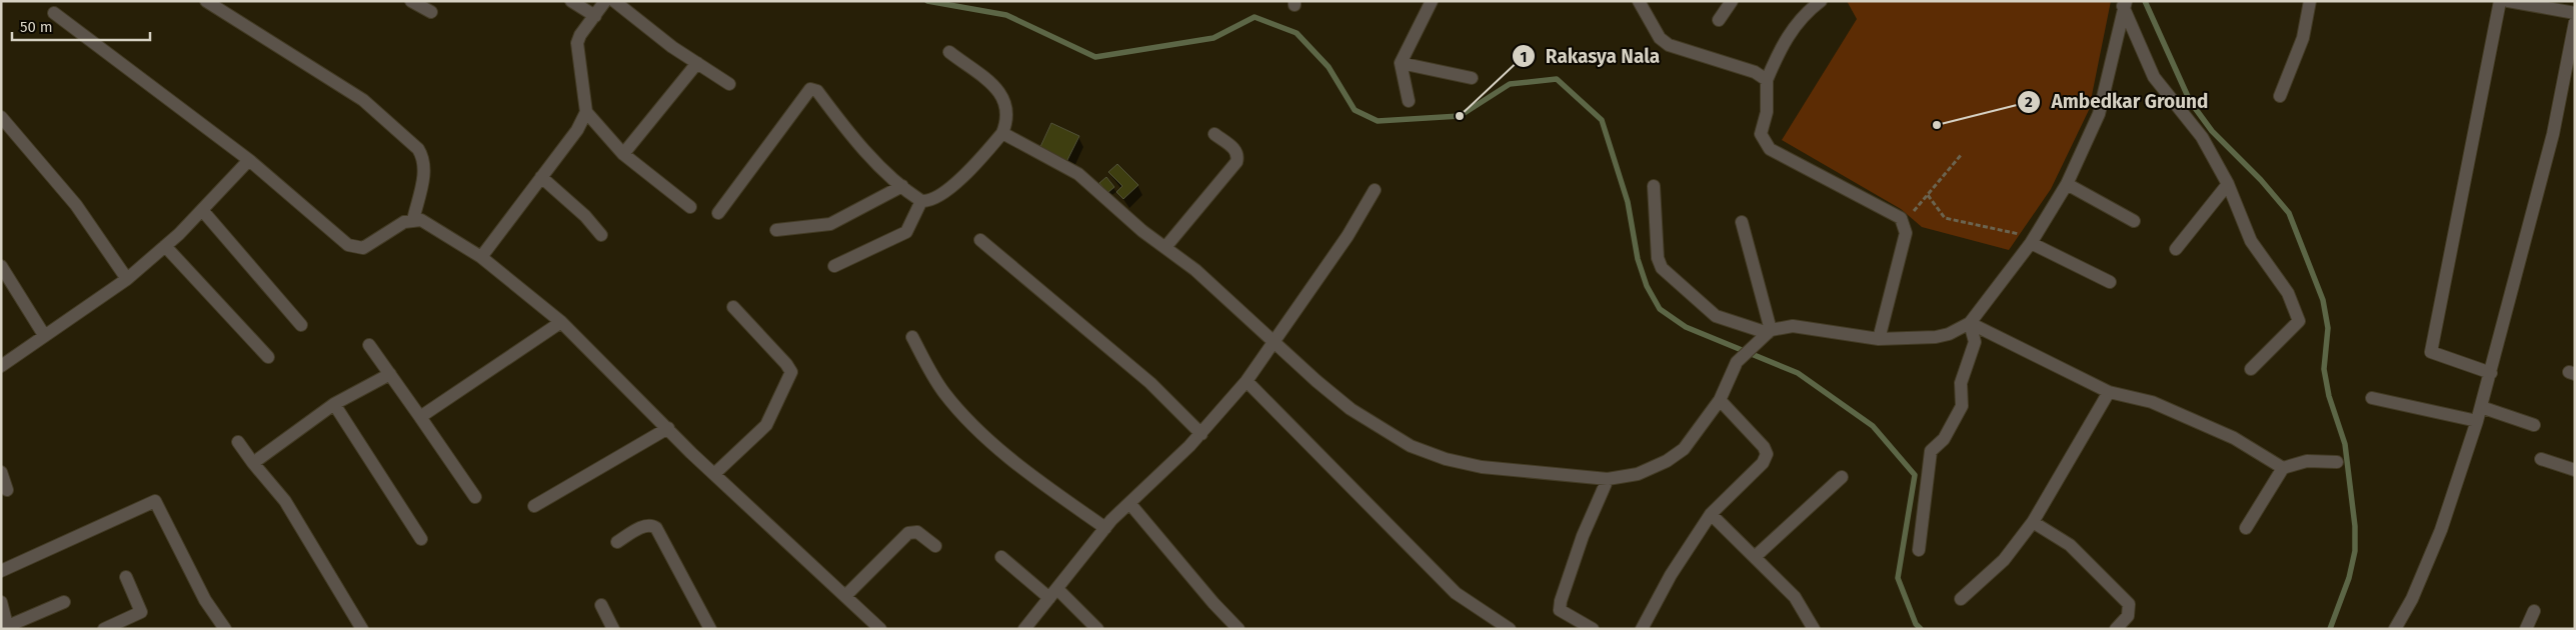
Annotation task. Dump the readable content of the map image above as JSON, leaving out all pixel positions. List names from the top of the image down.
{
  "places": ["Rakasya Nala", "Ambedkar Ground"],
  "scale_bar": "50 m"
}
